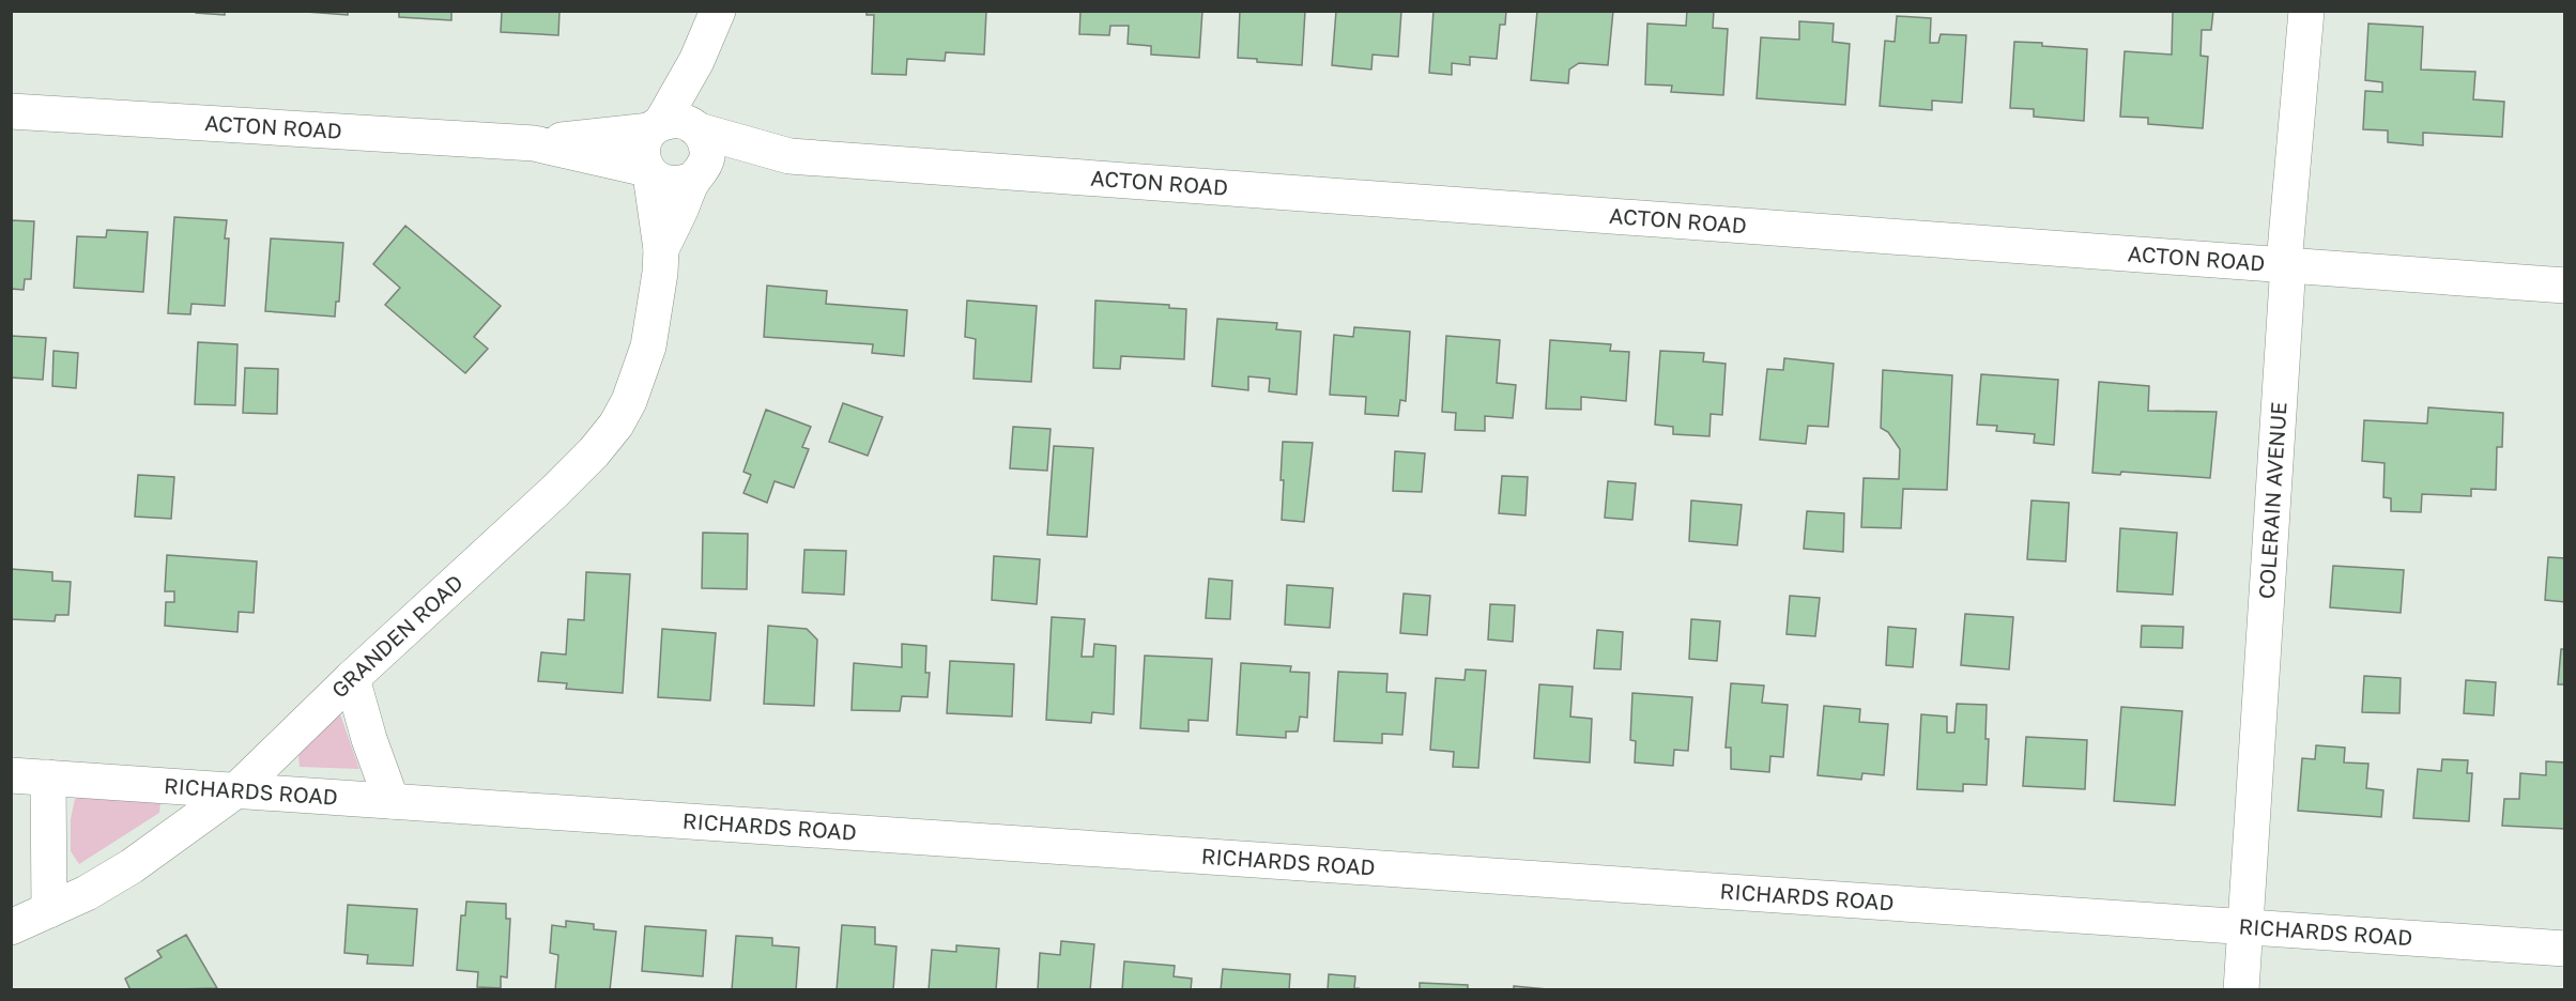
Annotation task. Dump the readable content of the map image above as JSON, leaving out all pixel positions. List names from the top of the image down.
{
  "streets": {
    "street": [
      "ACTON ROAD",
      "COLERAIN AVENUE",
      "GRANDEN ROAD",
      "RICHARDS ROAD"
    ]
  },
  "crossings": [
    ["ACTON ROAD", "COLERAIN AVENUE"],
    ["ACTON ROAD", "GRANDEN ROAD"],
    ["COLERAIN AVENUE", "RICHARDS ROAD"],
    ["GRANDEN ROAD", "RICHARDS ROAD"]
  ]
}
